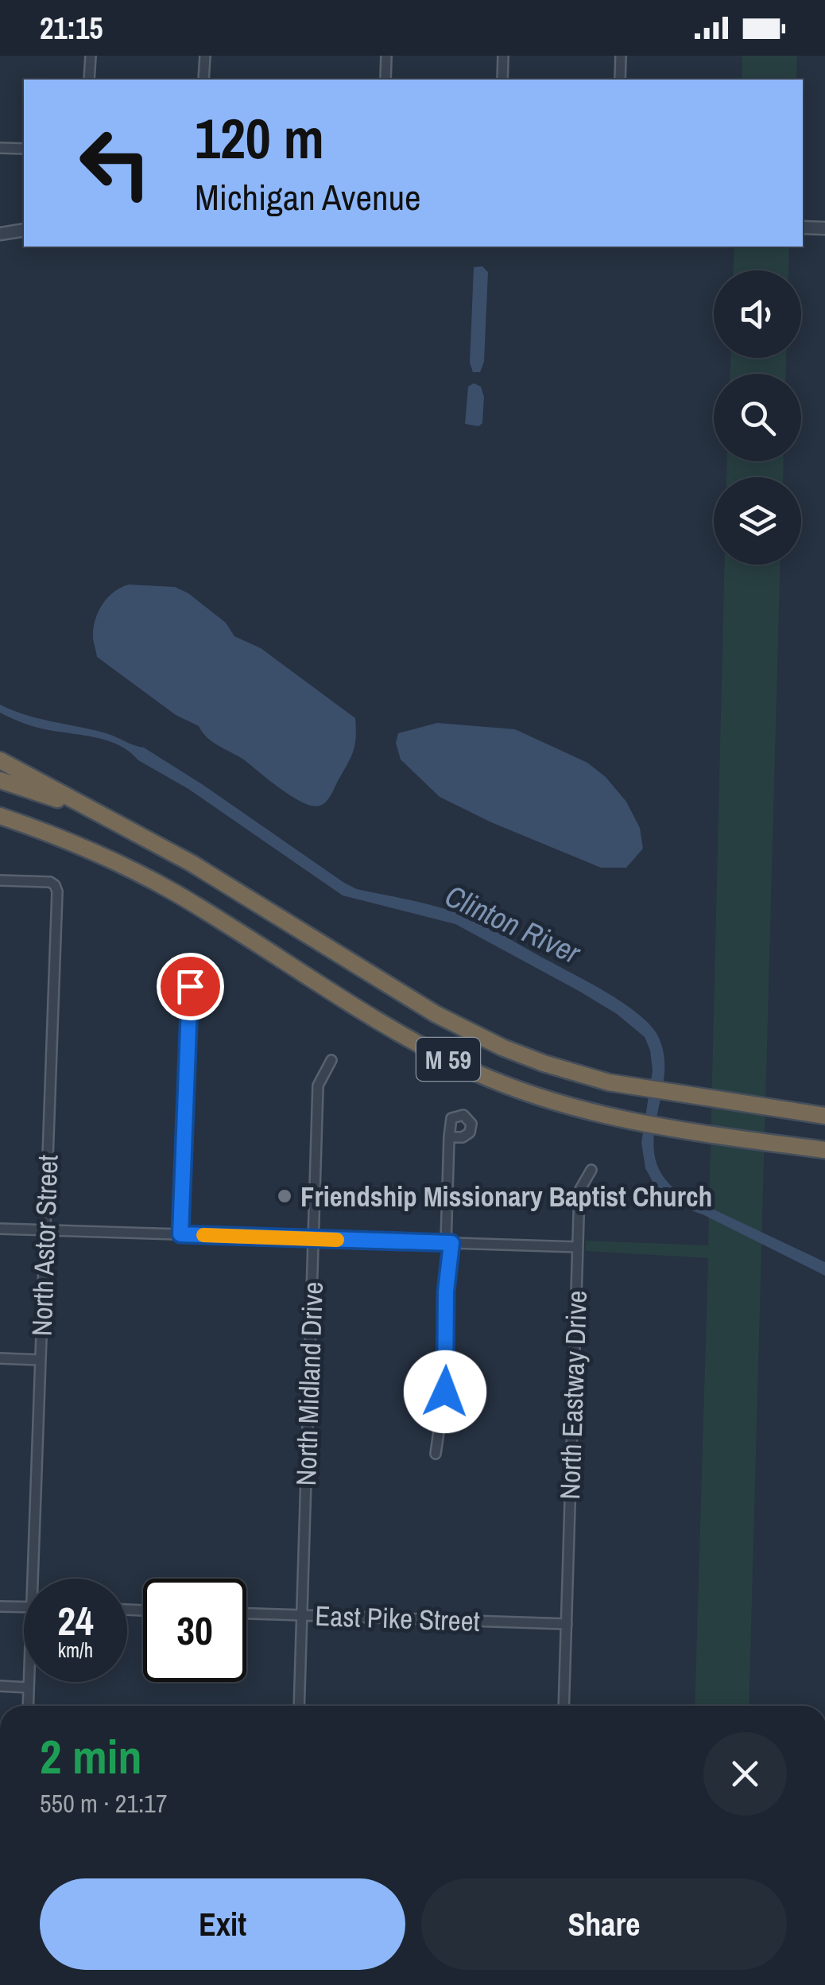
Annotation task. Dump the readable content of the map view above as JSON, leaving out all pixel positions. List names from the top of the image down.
{
  "streets": {
    "highway": ["M 59"],
    "street": [
      "North Astor Street",
      "North Midland Drive",
      "North Eastway Drive",
      "East Pike Street"
    ]
  },
  "crossings": [
    ["North Midland Drive", "East Pike Street"],
    ["North Eastway Drive", "East Pike Street"]
  ],
  "water": ["Clinton River"],
  "places": ["Friendship Missionary Baptist Church"],
  "page": {
    "status": "21:15",
    "turn": ["120 m", "Michigan Avenue"],
    "speed": "24 km/h",
    "limit": "30",
    "heading": ["2 min", "550 m · 21:17"],
    "buttons": ["Exit", "Share"]
  }
}
